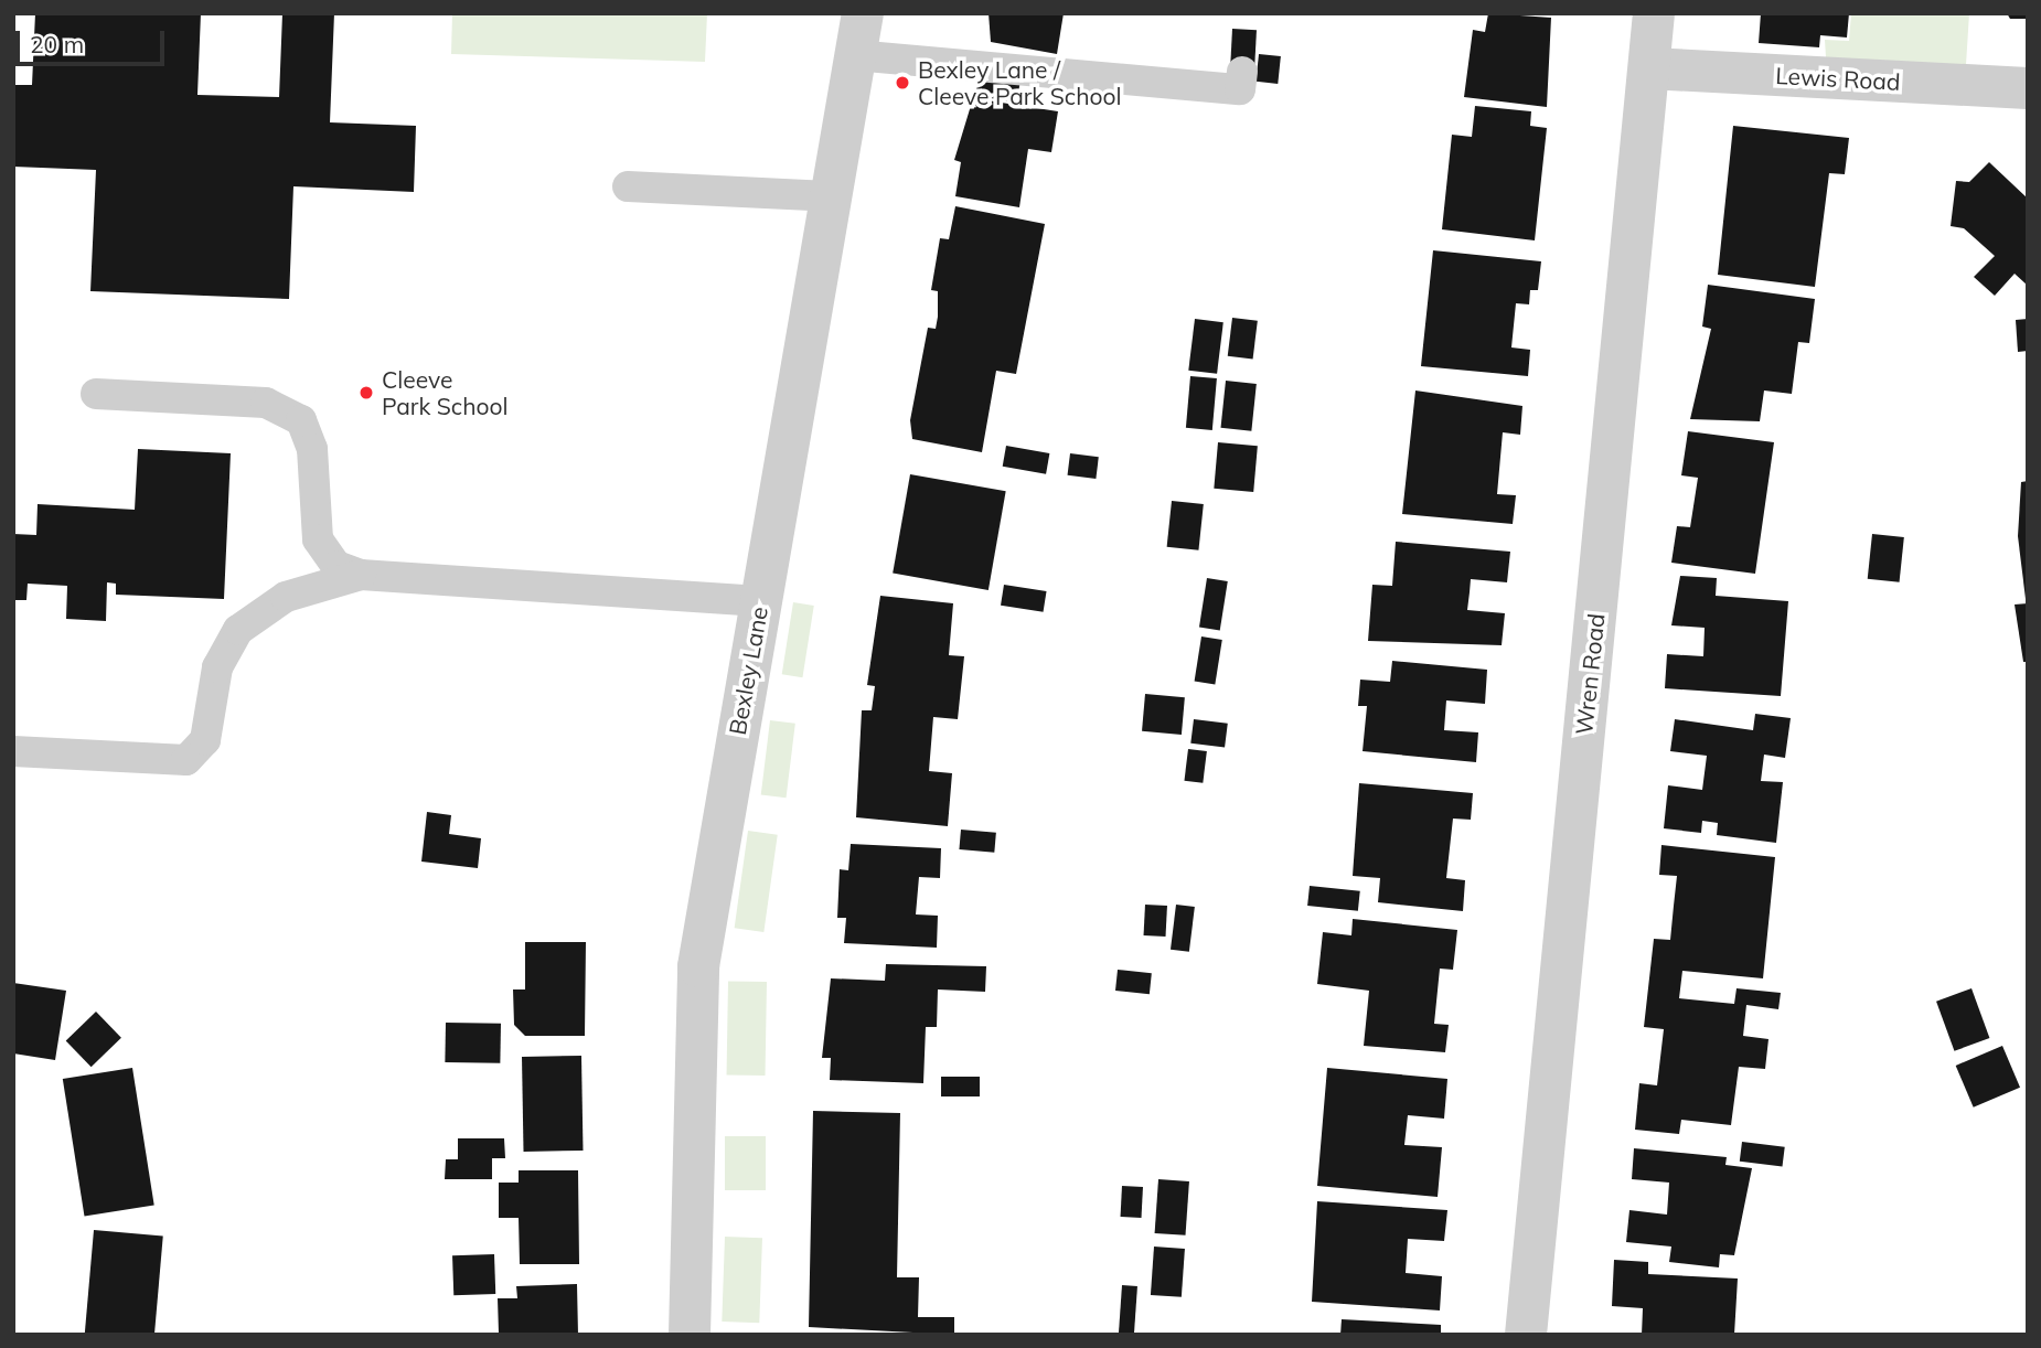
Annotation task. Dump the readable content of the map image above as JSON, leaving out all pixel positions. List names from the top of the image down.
{
  "streets": {
    "street": ["Lewis Road", "Bexley Lane", "Wren Road"]
  },
  "crossings": [
    ["Lewis Road", "Wren Road"]
  ],
  "places": ["Bexley Lane / Cleeve Park School", "Cleeve Park School"],
  "scale_bar": "20 m"
}
